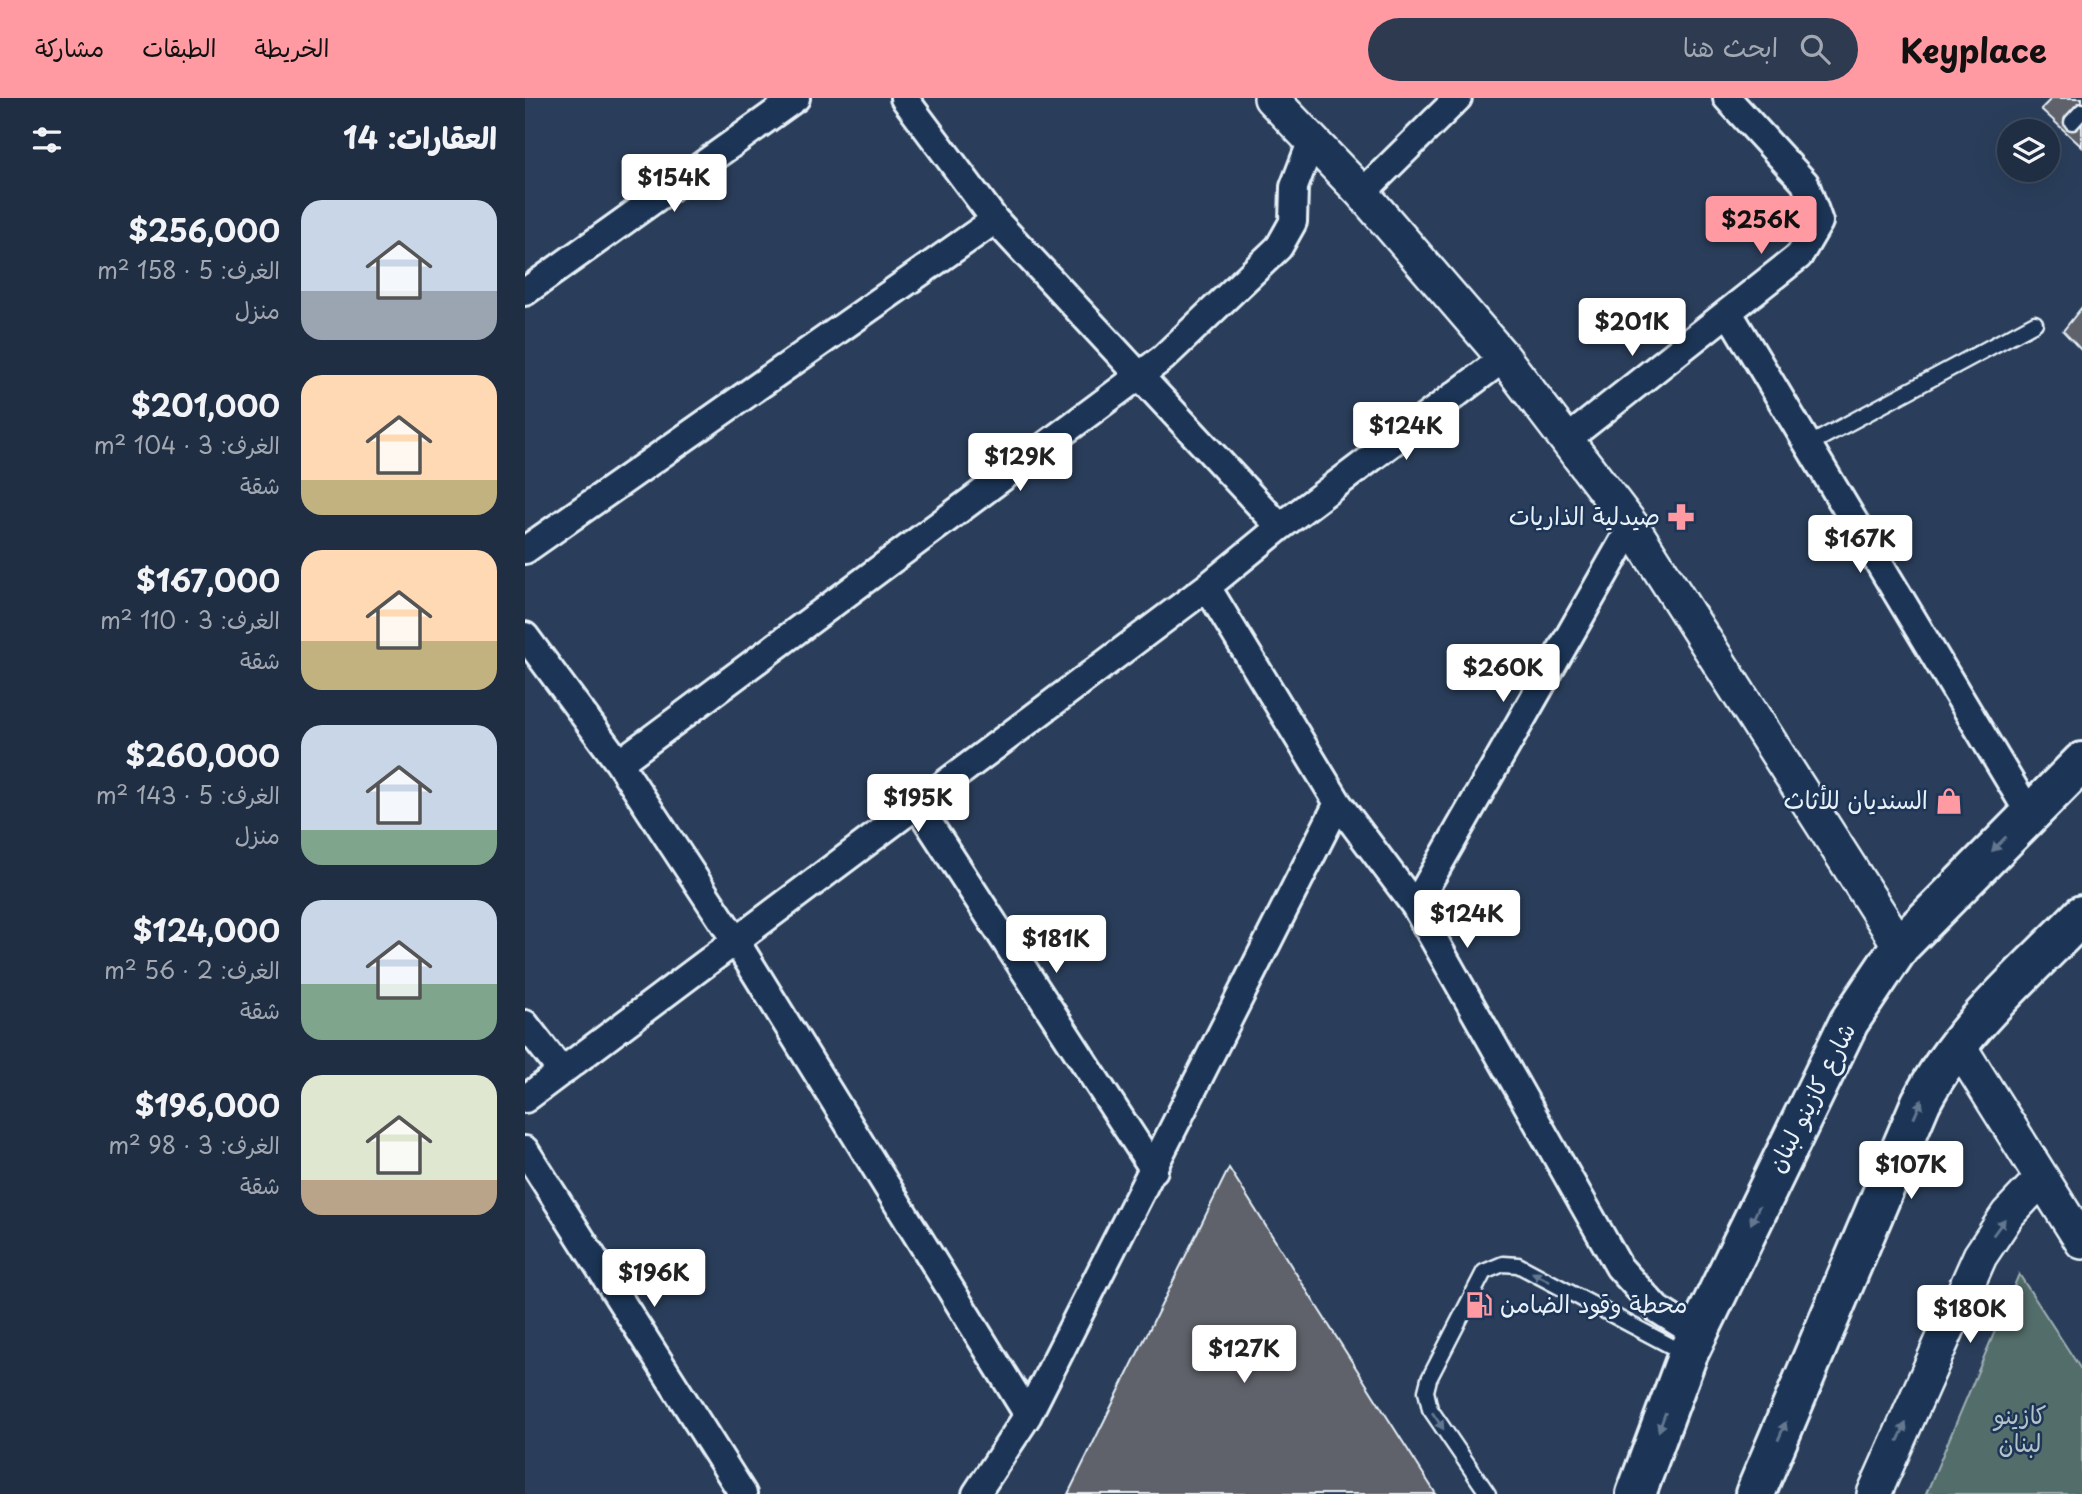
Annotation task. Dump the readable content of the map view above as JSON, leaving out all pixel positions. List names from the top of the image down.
{
  "streets": {
    "main road": ["شارع كازينو لبنان"]
  },
  "parks": ["كازينو لبنان"],
  "places": {
    "pharmacy": ["صيدلية الذاريات"],
    "shop": ["السنديان للأثاث"],
    "fuel station": ["محطة وقود الضامن"]
  },
  "page": {
    "header": "Keyplace",
    "search": "ابحث هنا",
    "nav": ["الخريطة", "الطبقات", "مشاركة"],
    "heading": "العقارات: 14",
    "price": [
      "$154K",
      "$256K",
      "$201K",
      "$124K",
      "$129K",
      "$167K",
      "$260K",
      "$195K",
      "$124K",
      "$181K",
      "$107K",
      "$196K",
      "$180K",
      "$127K"
    ],
    "list": [
      {
        "name": "$256,000",
        "note": "الغرف: 5 · 158 m² · منزل"
      },
      {
        "name": "$201,000",
        "note": "الغرف: 3 · 104 m² · شقة"
      },
      {
        "name": "$167,000",
        "note": "الغرف: 3 · 110 m² · شقة"
      },
      {
        "name": "$260,000",
        "note": "الغرف: 5 · 143 m² · منزل"
      },
      {
        "name": "$124,000",
        "note": "الغرف: 2 · 56 m² · شقة"
      },
      {
        "name": "$196,000",
        "note": "الغرف: 3 · 98 m² · شقة"
      }
    ]
  }
}
